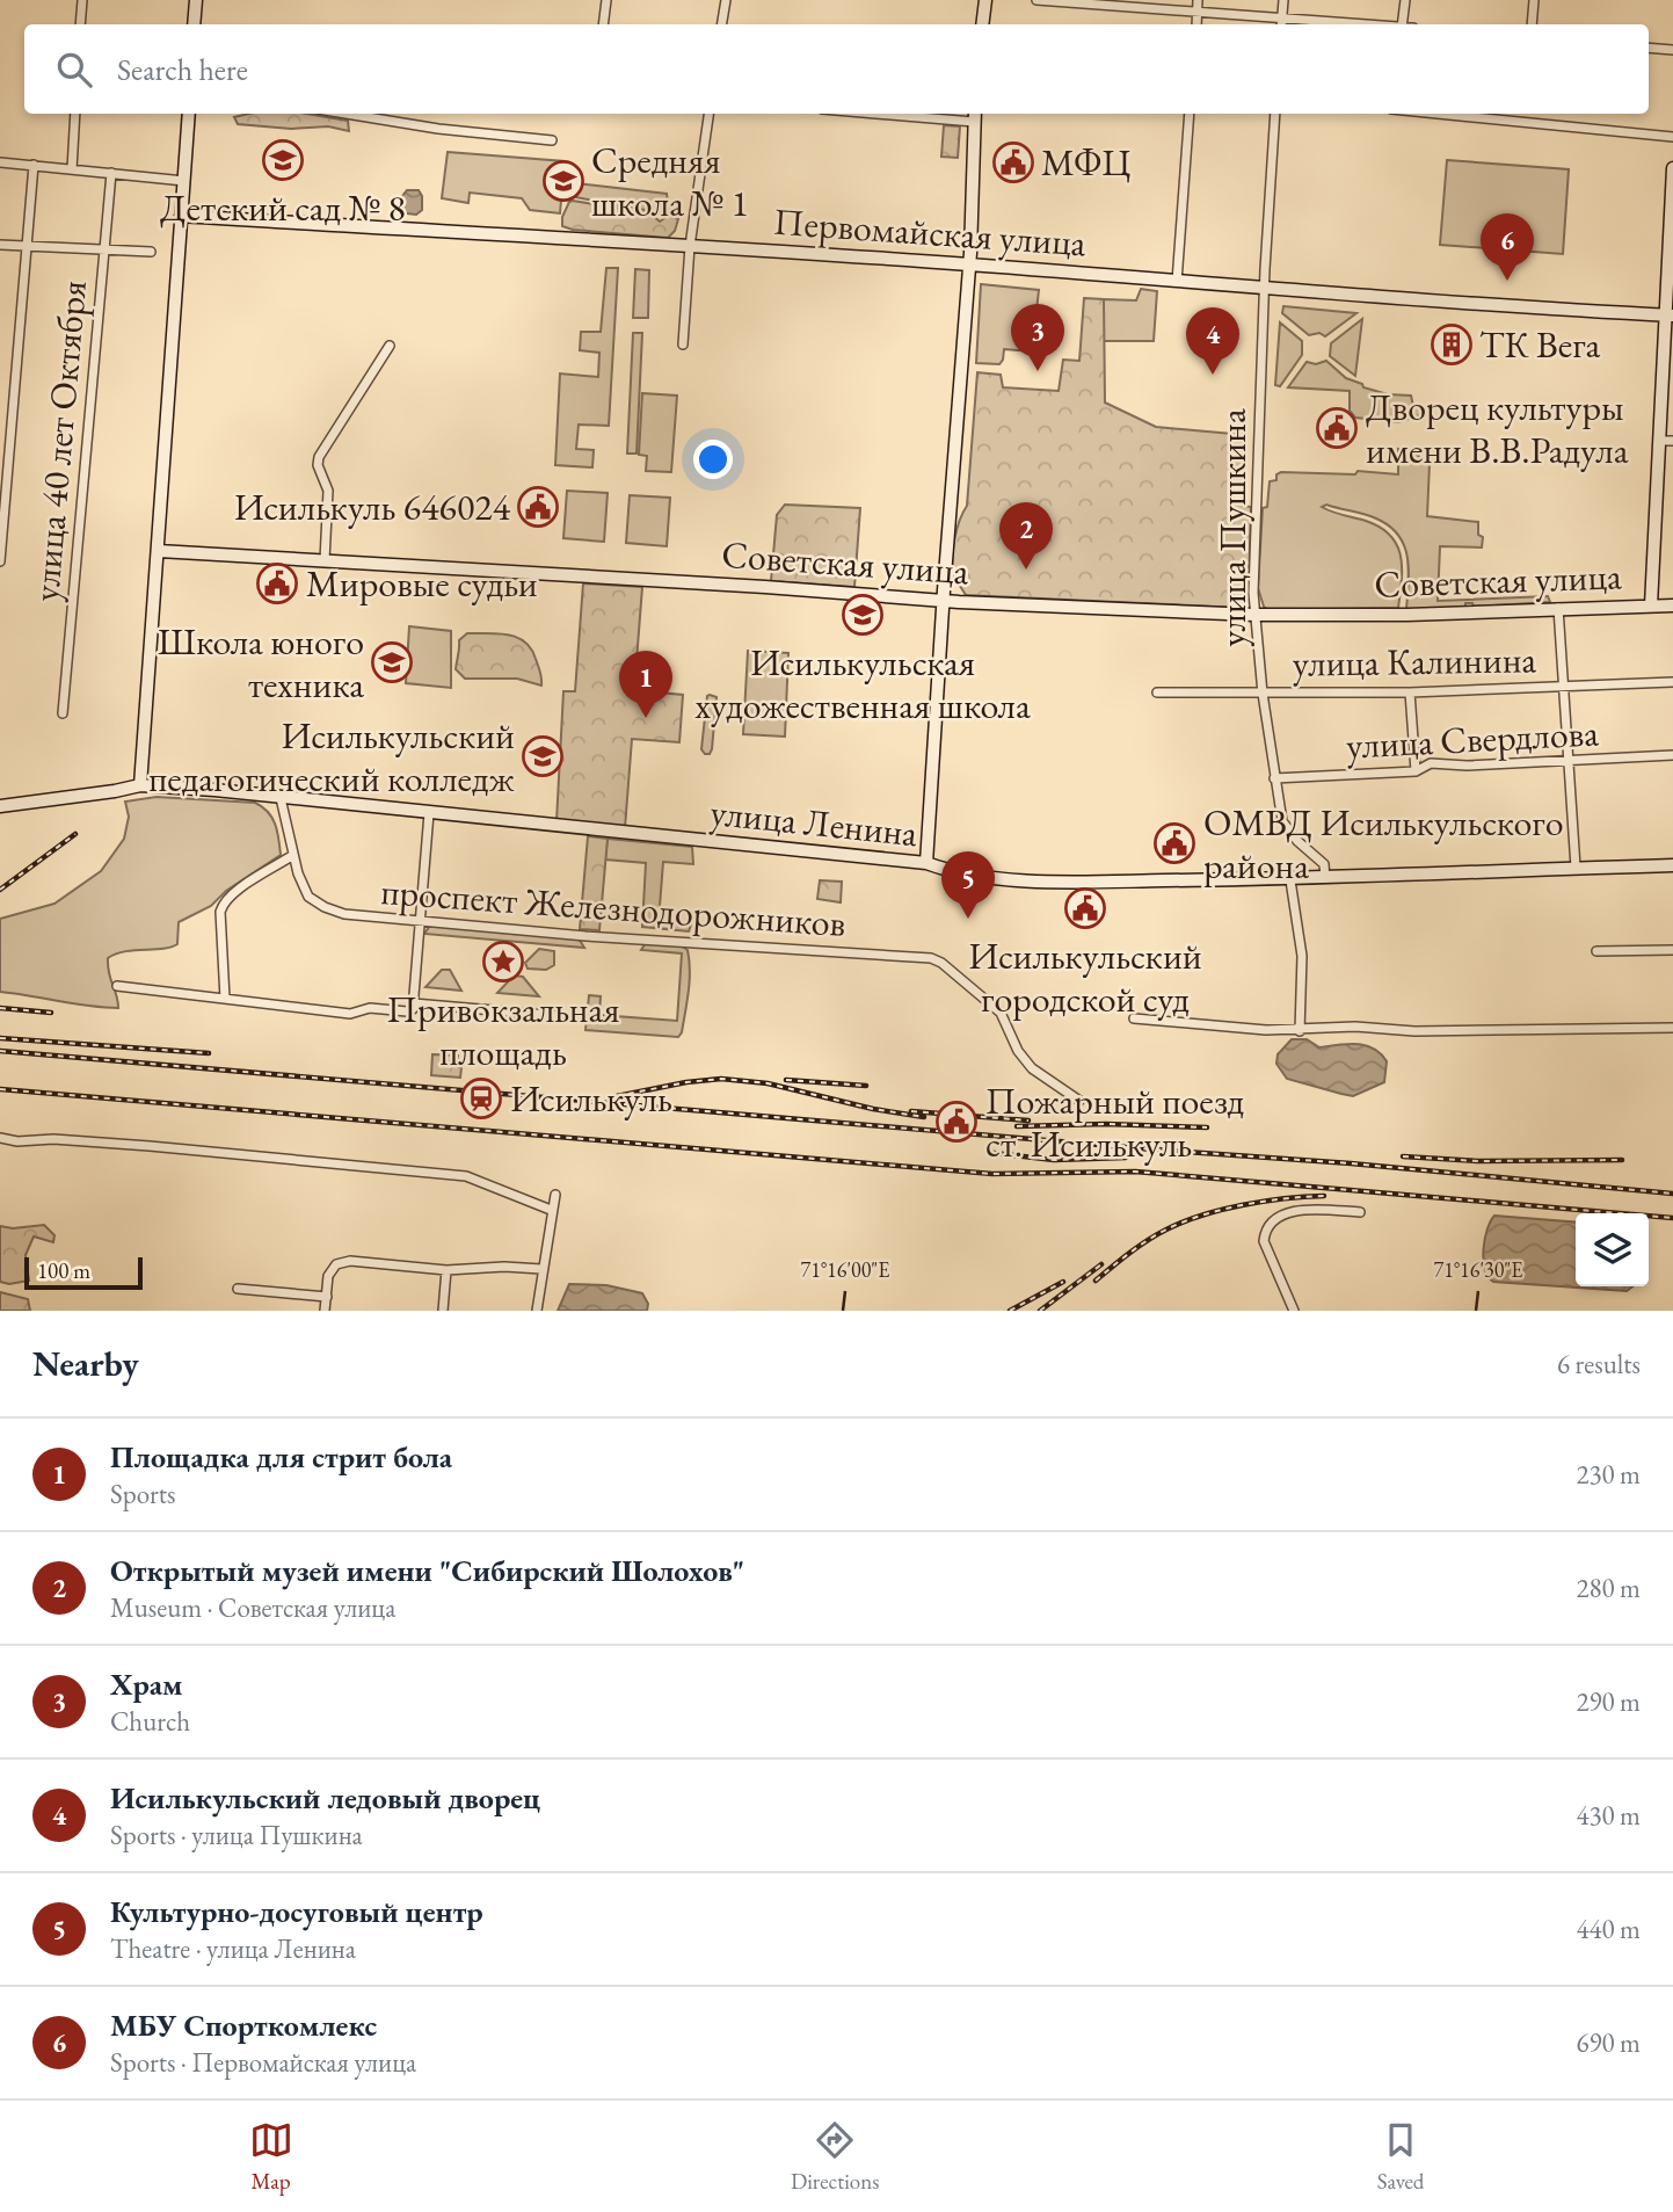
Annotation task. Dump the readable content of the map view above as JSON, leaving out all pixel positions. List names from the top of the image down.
{
  "streets": {
    "street": [
      "Первомайская улица",
      "улица 40 лет Октября",
      "улица Пушкина",
      "Советская улица",
      "улица Калинина",
      "улица Свердлова",
      "улица Ленина",
      "проспект Железнодорожников"
    ]
  },
  "crossings": [
    ["Первомайская улица", "улица Пушкина"],
    ["улица Пушкина", "Советская улица"],
    ["улица Пушкина", "улица Калинина"],
    ["улица Пушкина", "улица Свердлова"],
    ["улица Пушкина", "улица Ленина"],
    ["улица Ленина", "проспект Железнодорожников"]
  ],
  "places": {
    "school or university": [
      "Детский сад № 8",
      "Средняя школа № 1",
      "Исилькульская художественная школа",
      "Школа юного техника",
      "Исилькульский педагогический колледж"
    ],
    "public building": [
      "МФЦ",
      "Дворец культуры имени В.В.Радула",
      "Исилькуль 646024",
      "Мировые судьи",
      "ОМВД Исилькульского района",
      "Исилькульский городской суд",
      "Пожарный поезд ст. Исилькуль"
    ],
    "building": ["ТК Вега"],
    "place": ["Привокзальная площадь"],
    "station": ["Исилькуль"]
  },
  "scale_bar": "100 m",
  "page": {
    "search": "Search here",
    "pins": [
      "6",
      "3",
      "4",
      "2",
      "1",
      "5"
    ],
    "scale": "100 m",
    "heading": ["Nearby", "6 results"],
    "list": [
      {
        "mark": "1",
        "name": "Площадка для стрит бола",
        "note": "Sports",
        "value": "230 m"
      },
      {
        "mark": "2",
        "name": "Открытый музей имени \"Сибирский Шолохов\"",
        "note": "Museum · Советская улица",
        "value": "280 m"
      },
      {
        "mark": "3",
        "name": "Храм",
        "note": "Church",
        "value": "290 m"
      },
      {
        "mark": "4",
        "name": "Исилькульский ледовый дворец",
        "note": "Sports · улица Пушкина",
        "value": "430 m"
      },
      {
        "mark": "5",
        "name": "Культурно-досуговый центр",
        "note": "Theatre · улица Ленина",
        "value": "440 m"
      },
      {
        "mark": "6",
        "name": "МБУ Спорткомлекс",
        "note": "Sports · Первомайская улица",
        "value": "690 m"
      }
    ],
    "nav": ["Map", "Directions", "Saved"]
  },
  "coordinates": ["71°16'00\"E", "71°16'30\"E"]
}
